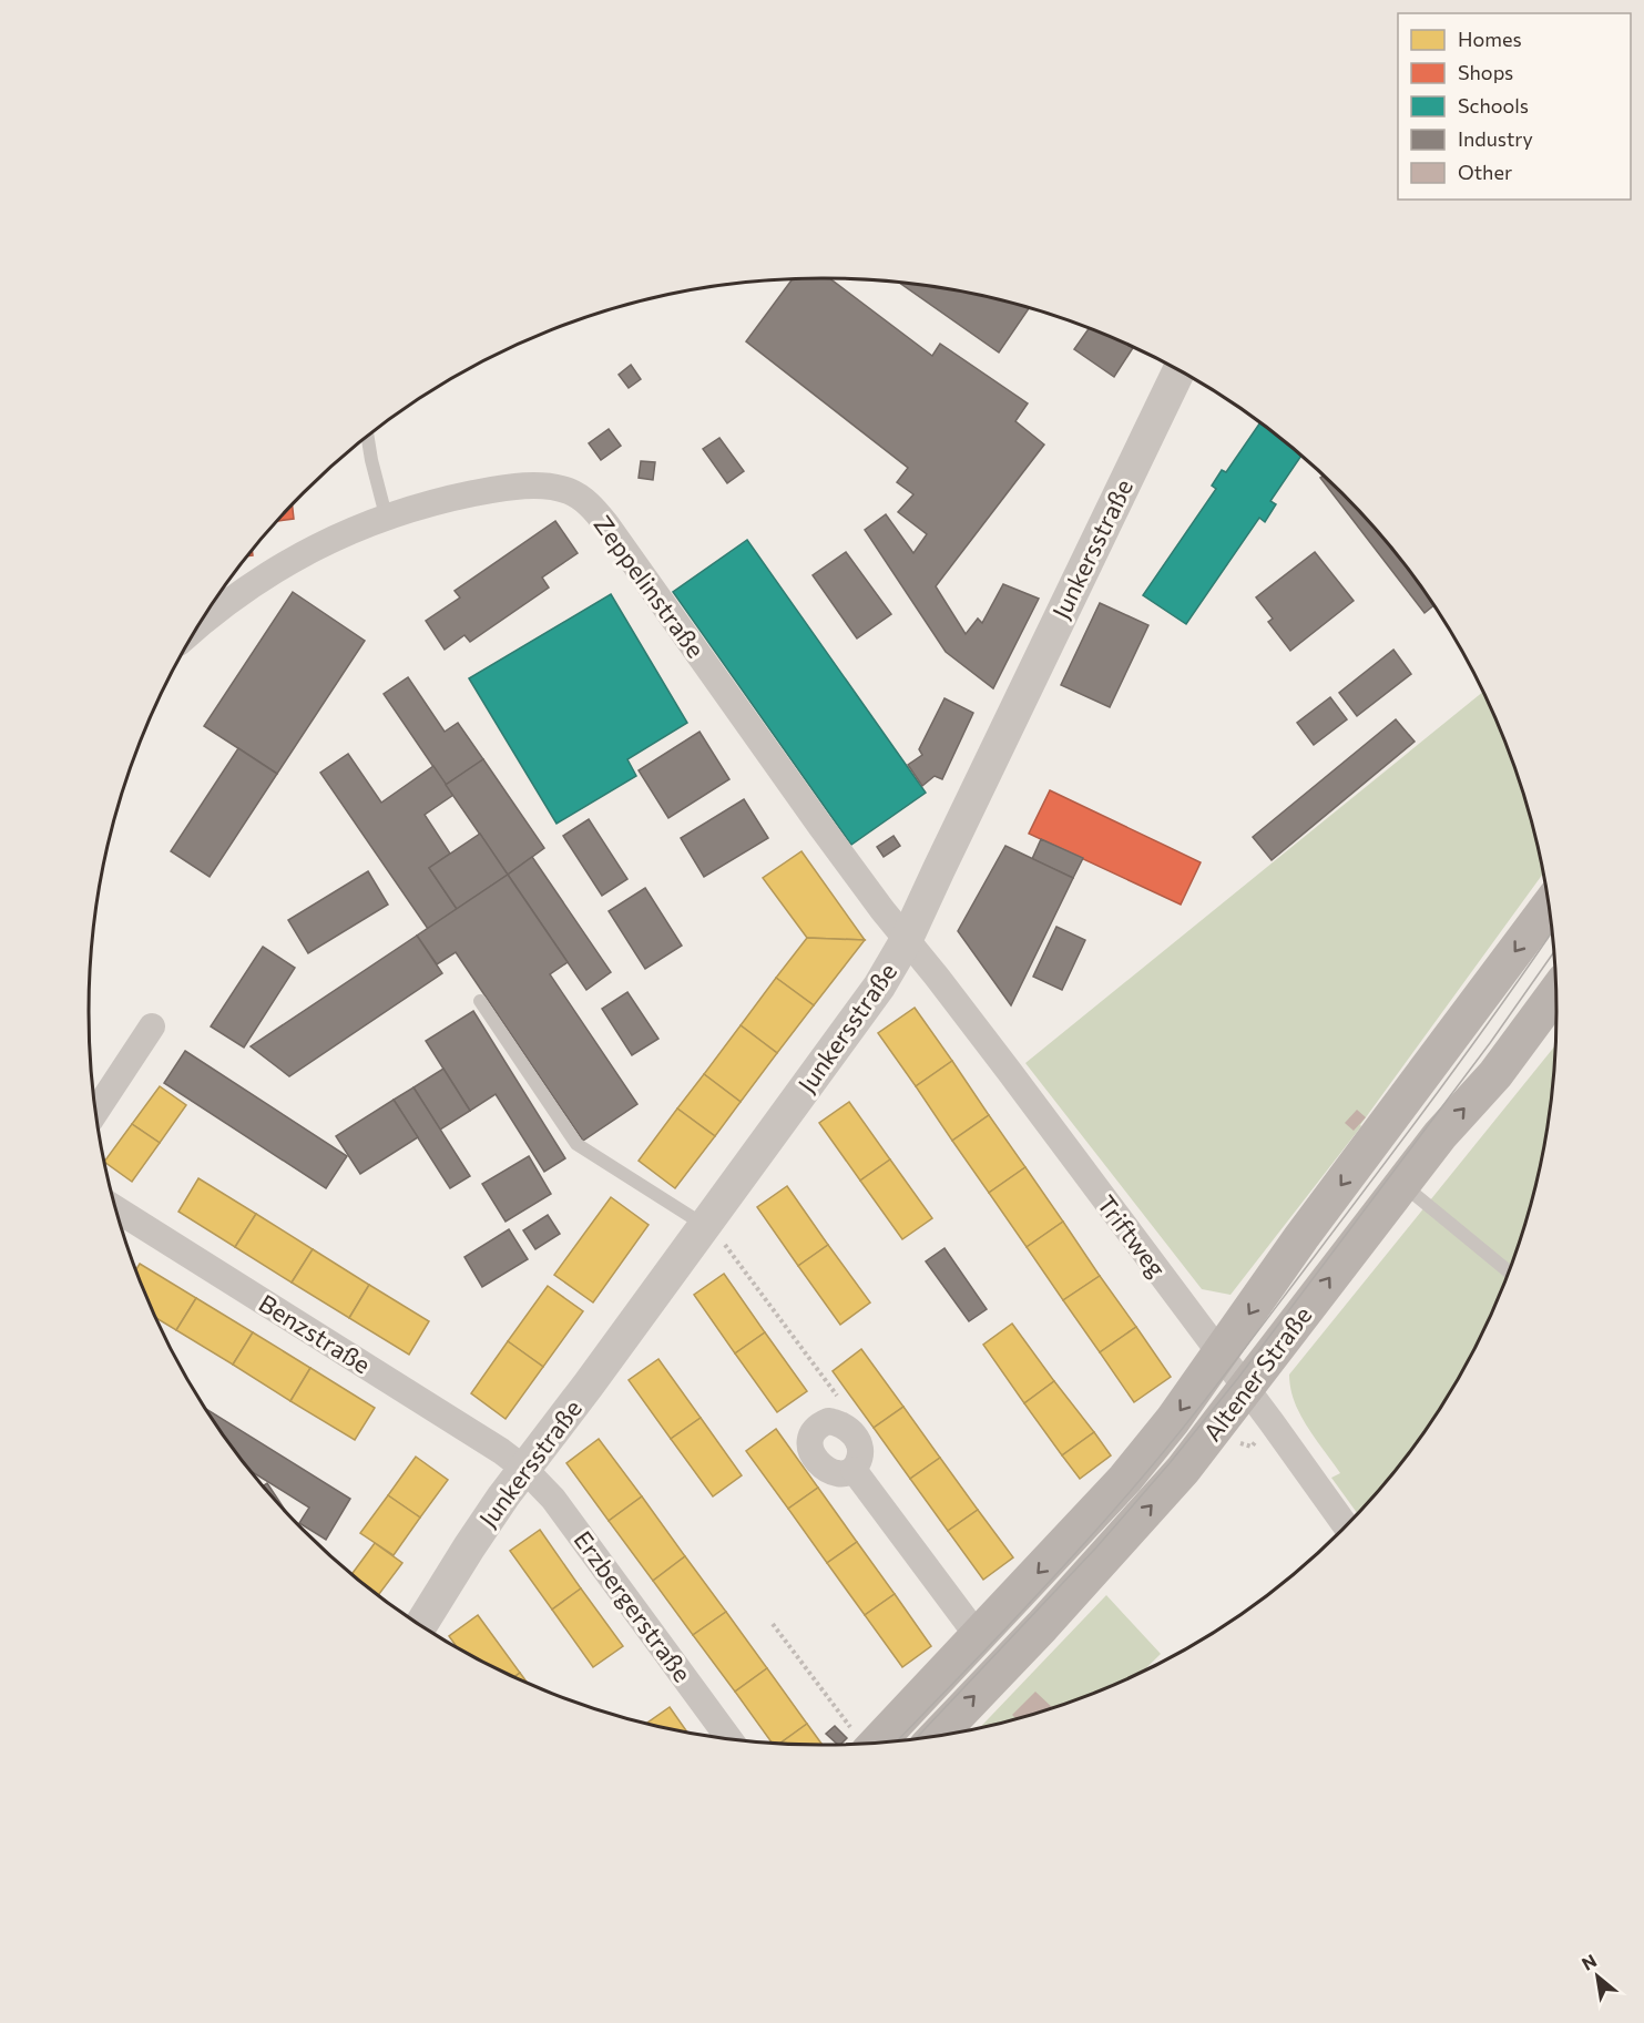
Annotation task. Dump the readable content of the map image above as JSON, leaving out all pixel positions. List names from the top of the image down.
{
  "streets": {
    "main road": ["Altener Straße"],
    "street": [
      "Junkersstraße",
      "Zeppelinstraße",
      "Triftweg",
      "Benzstraße",
      "Erzbergerstraße"
    ]
  },
  "crossings": [
    ["Junkersstraße", "Zeppelinstraße"],
    ["Junkersstraße", "Triftweg"],
    ["Junkersstraße", "Benzstraße"],
    ["Junkersstraße", "Erzbergerstraße"],
    ["Zeppelinstraße", "Triftweg"],
    ["Triftweg", "Altener Straße"],
    ["Benzstraße", "Erzbergerstraße"]
  ],
  "legend": [
    "Homes",
    "Shops",
    "Schools",
    "Industry",
    "Other"
  ],
  "north": "top left"
}
